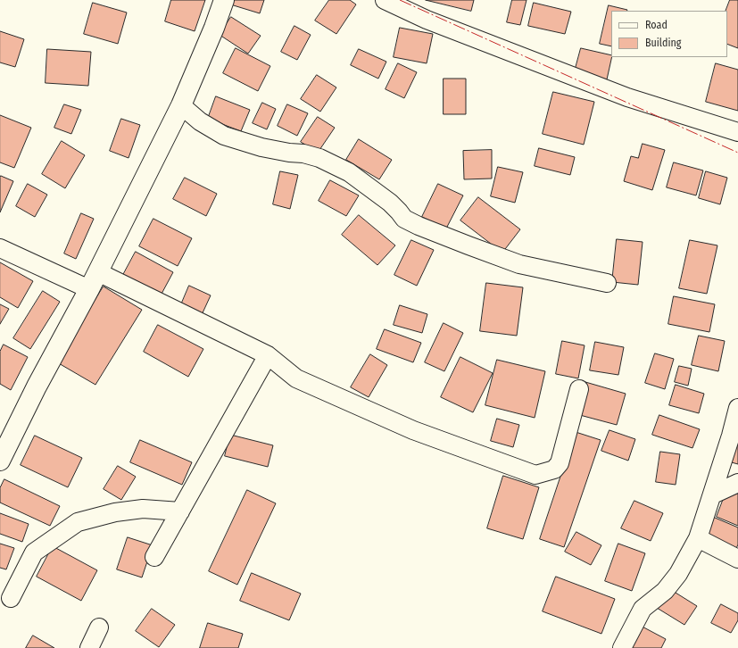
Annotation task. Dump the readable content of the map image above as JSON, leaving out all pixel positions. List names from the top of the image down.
{
  "legend": ["Road", "Building"]
}
